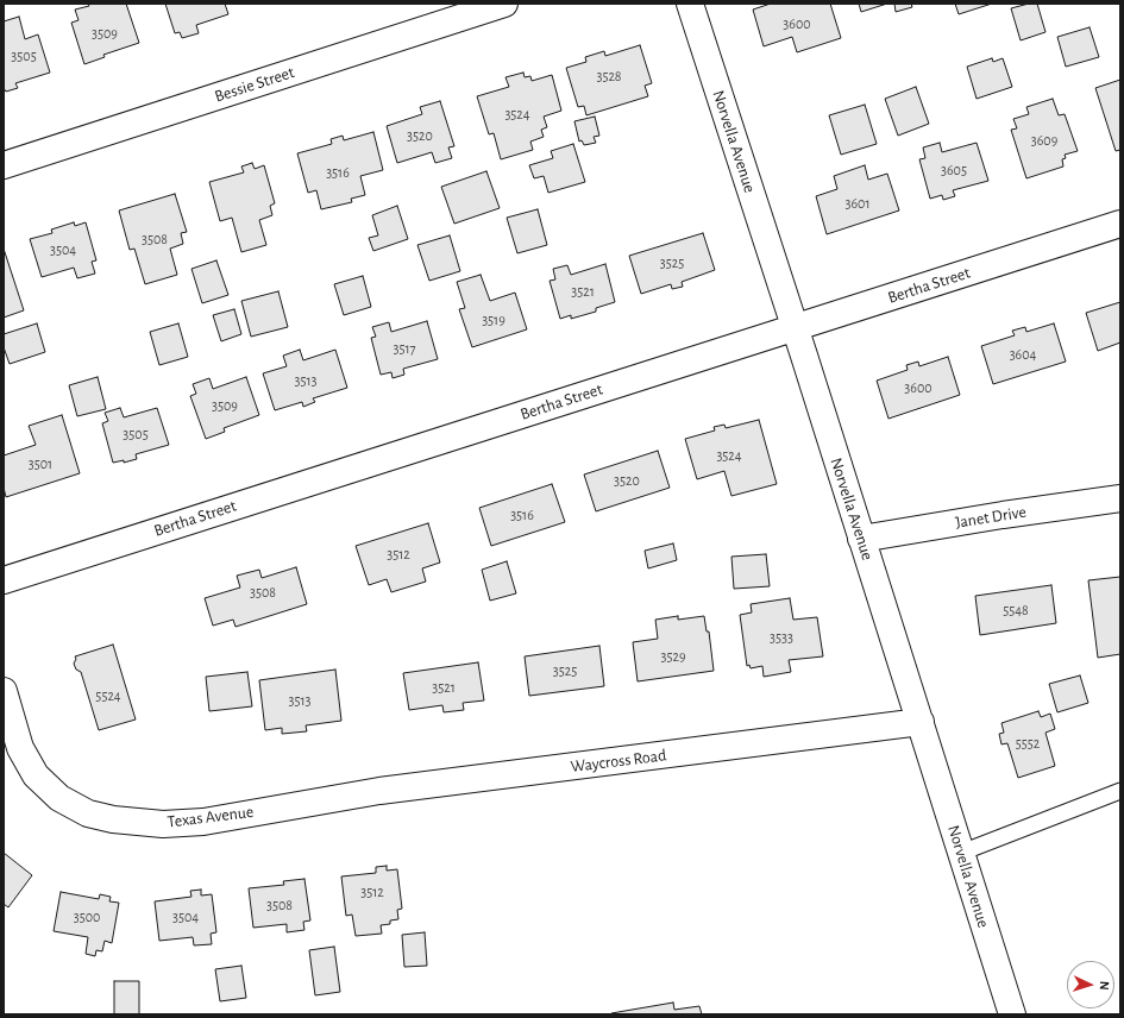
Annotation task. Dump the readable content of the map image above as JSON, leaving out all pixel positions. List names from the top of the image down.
{
  "streets": {
    "street": [
      "Bessie Street",
      "Norvella Avenue",
      "Bertha Street",
      "Janet Drive",
      "Waycross Road",
      "Texas Avenue"
    ]
  },
  "crossings": [
    ["Norvella Avenue", "Bertha Street"],
    ["Norvella Avenue", "Janet Drive"],
    ["Norvella Avenue", "Waycross Road"],
    ["Waycross Road", "Texas Avenue"]
  ],
  "house_numbers": [
    "3600",
    "3509",
    "3505",
    "3528",
    "3524",
    "3520",
    "3609",
    "3605",
    "3516",
    "3601",
    "3508",
    "3504",
    "3525",
    "3521",
    "3519",
    "3517",
    "3604",
    "3513",
    "3600",
    "3509",
    "3505",
    "3524",
    "3501",
    "3520",
    "3516",
    "3512",
    "3508",
    "5548",
    "3533",
    "3529",
    "3525",
    "3521",
    "5524",
    "3513",
    "5552",
    "3512",
    "3508",
    "3500",
    "3504"
  ],
  "north": "right"
}
